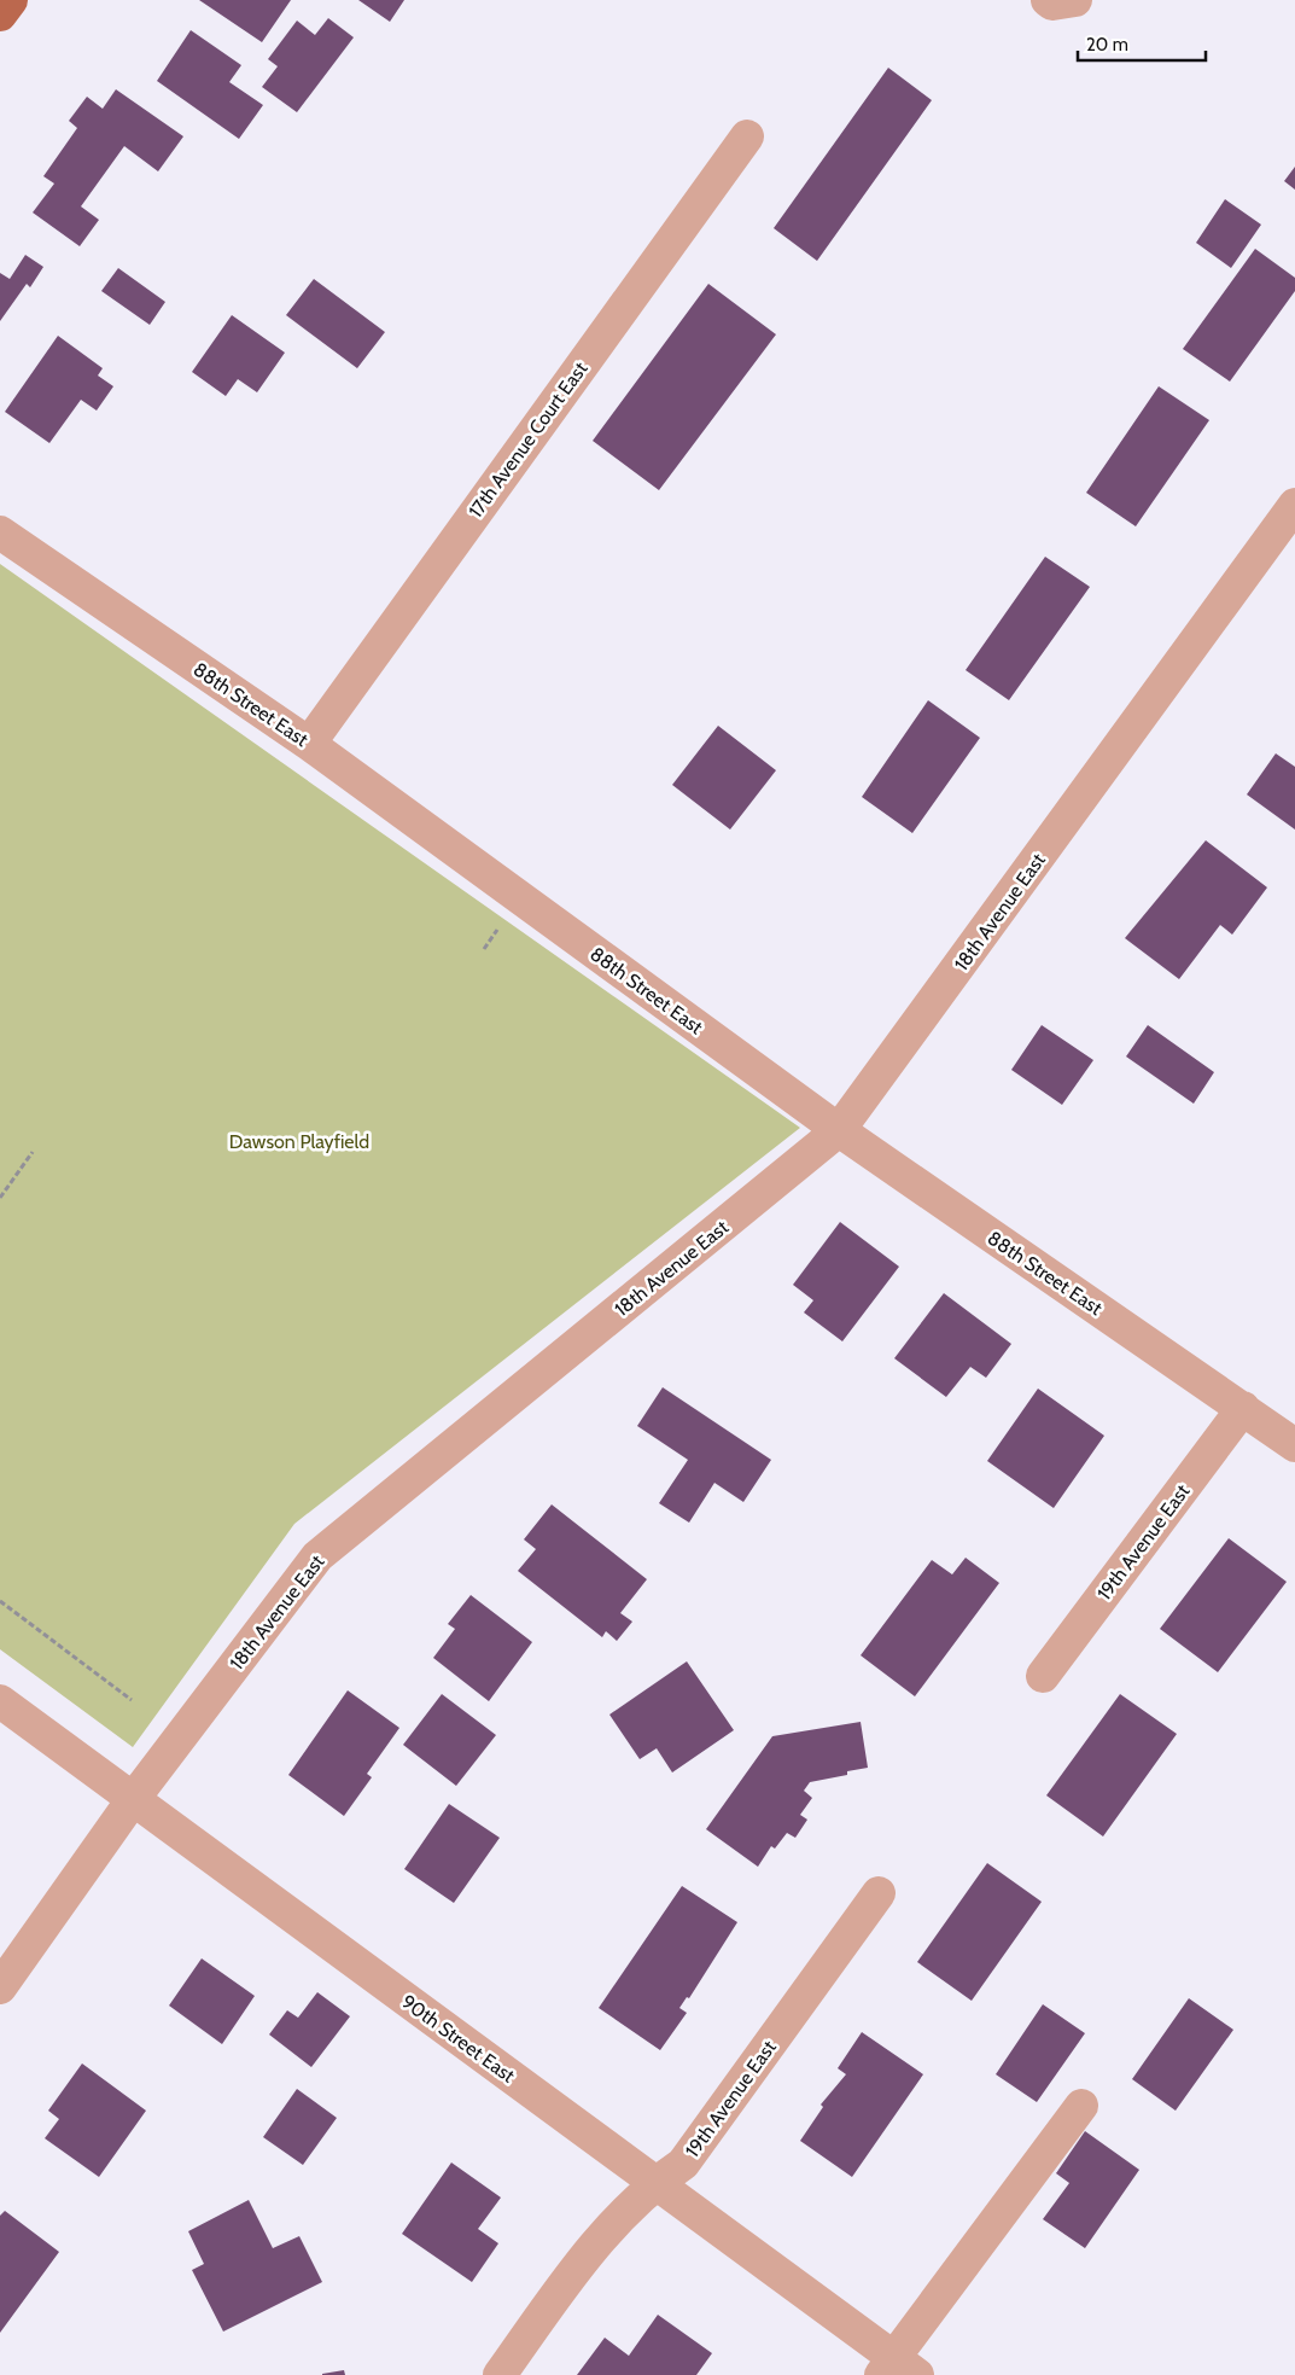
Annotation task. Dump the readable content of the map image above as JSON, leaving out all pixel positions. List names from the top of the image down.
{
  "streets": {
    "street": [
      "17th Avenue Court East",
      "88th Street East",
      "18th Avenue East",
      "19th Avenue East",
      "90th Street East"
    ]
  },
  "crossings": [
    ["17th Avenue Court East", "88th Street East"],
    ["88th Street East", "18th Avenue East"],
    ["88th Street East", "19th Avenue East"],
    ["18th Avenue East", "90th Street East"],
    ["19th Avenue East", "90th Street East"]
  ],
  "parks": ["Dawson Playfield"],
  "scale_bar": "20 m"
}
